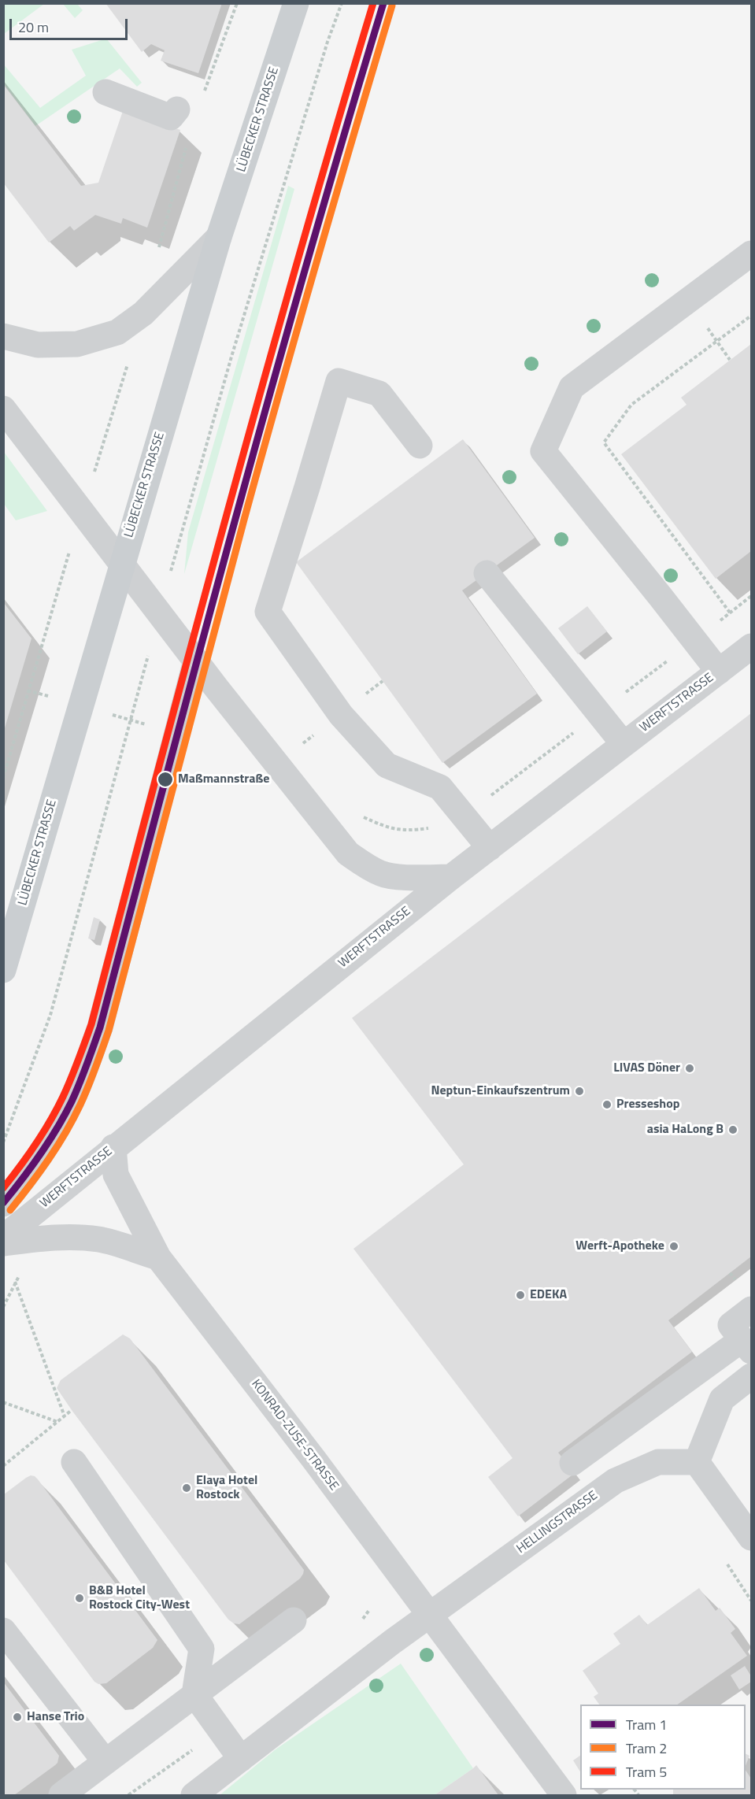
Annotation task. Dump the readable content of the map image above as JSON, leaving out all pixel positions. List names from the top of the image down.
{
  "streets": {
    "main road": ["LÜBECKER STRASSE"],
    "street": ["WERFTSTRASSE", "KONRAD-ZUSE-STRASSE", "HELLINGSTRASSE"]
  },
  "crossings": [
    ["WERFTSTRASSE", "KONRAD-ZUSE-STRASSE"],
    ["KONRAD-ZUSE-STRASSE", "HELLINGSTRASSE"]
  ],
  "places": [
    "Maßmannstraße",
    "LIVAS Döner",
    "Neptun-Einkaufszentrum",
    "Presseshop",
    "asia HaLong B",
    "Werft-Apotheke",
    "EDEKA",
    "Elaya Hotel Rostock",
    "B&B Hotel Rostock City-West",
    "Hanse Trio"
  ],
  "lines": ["tram line 1", "tram line 5", "tram line 2"],
  "legend": ["Tram 1", "Tram 2", "Tram 5"],
  "scale_bar": "20 m"
}
